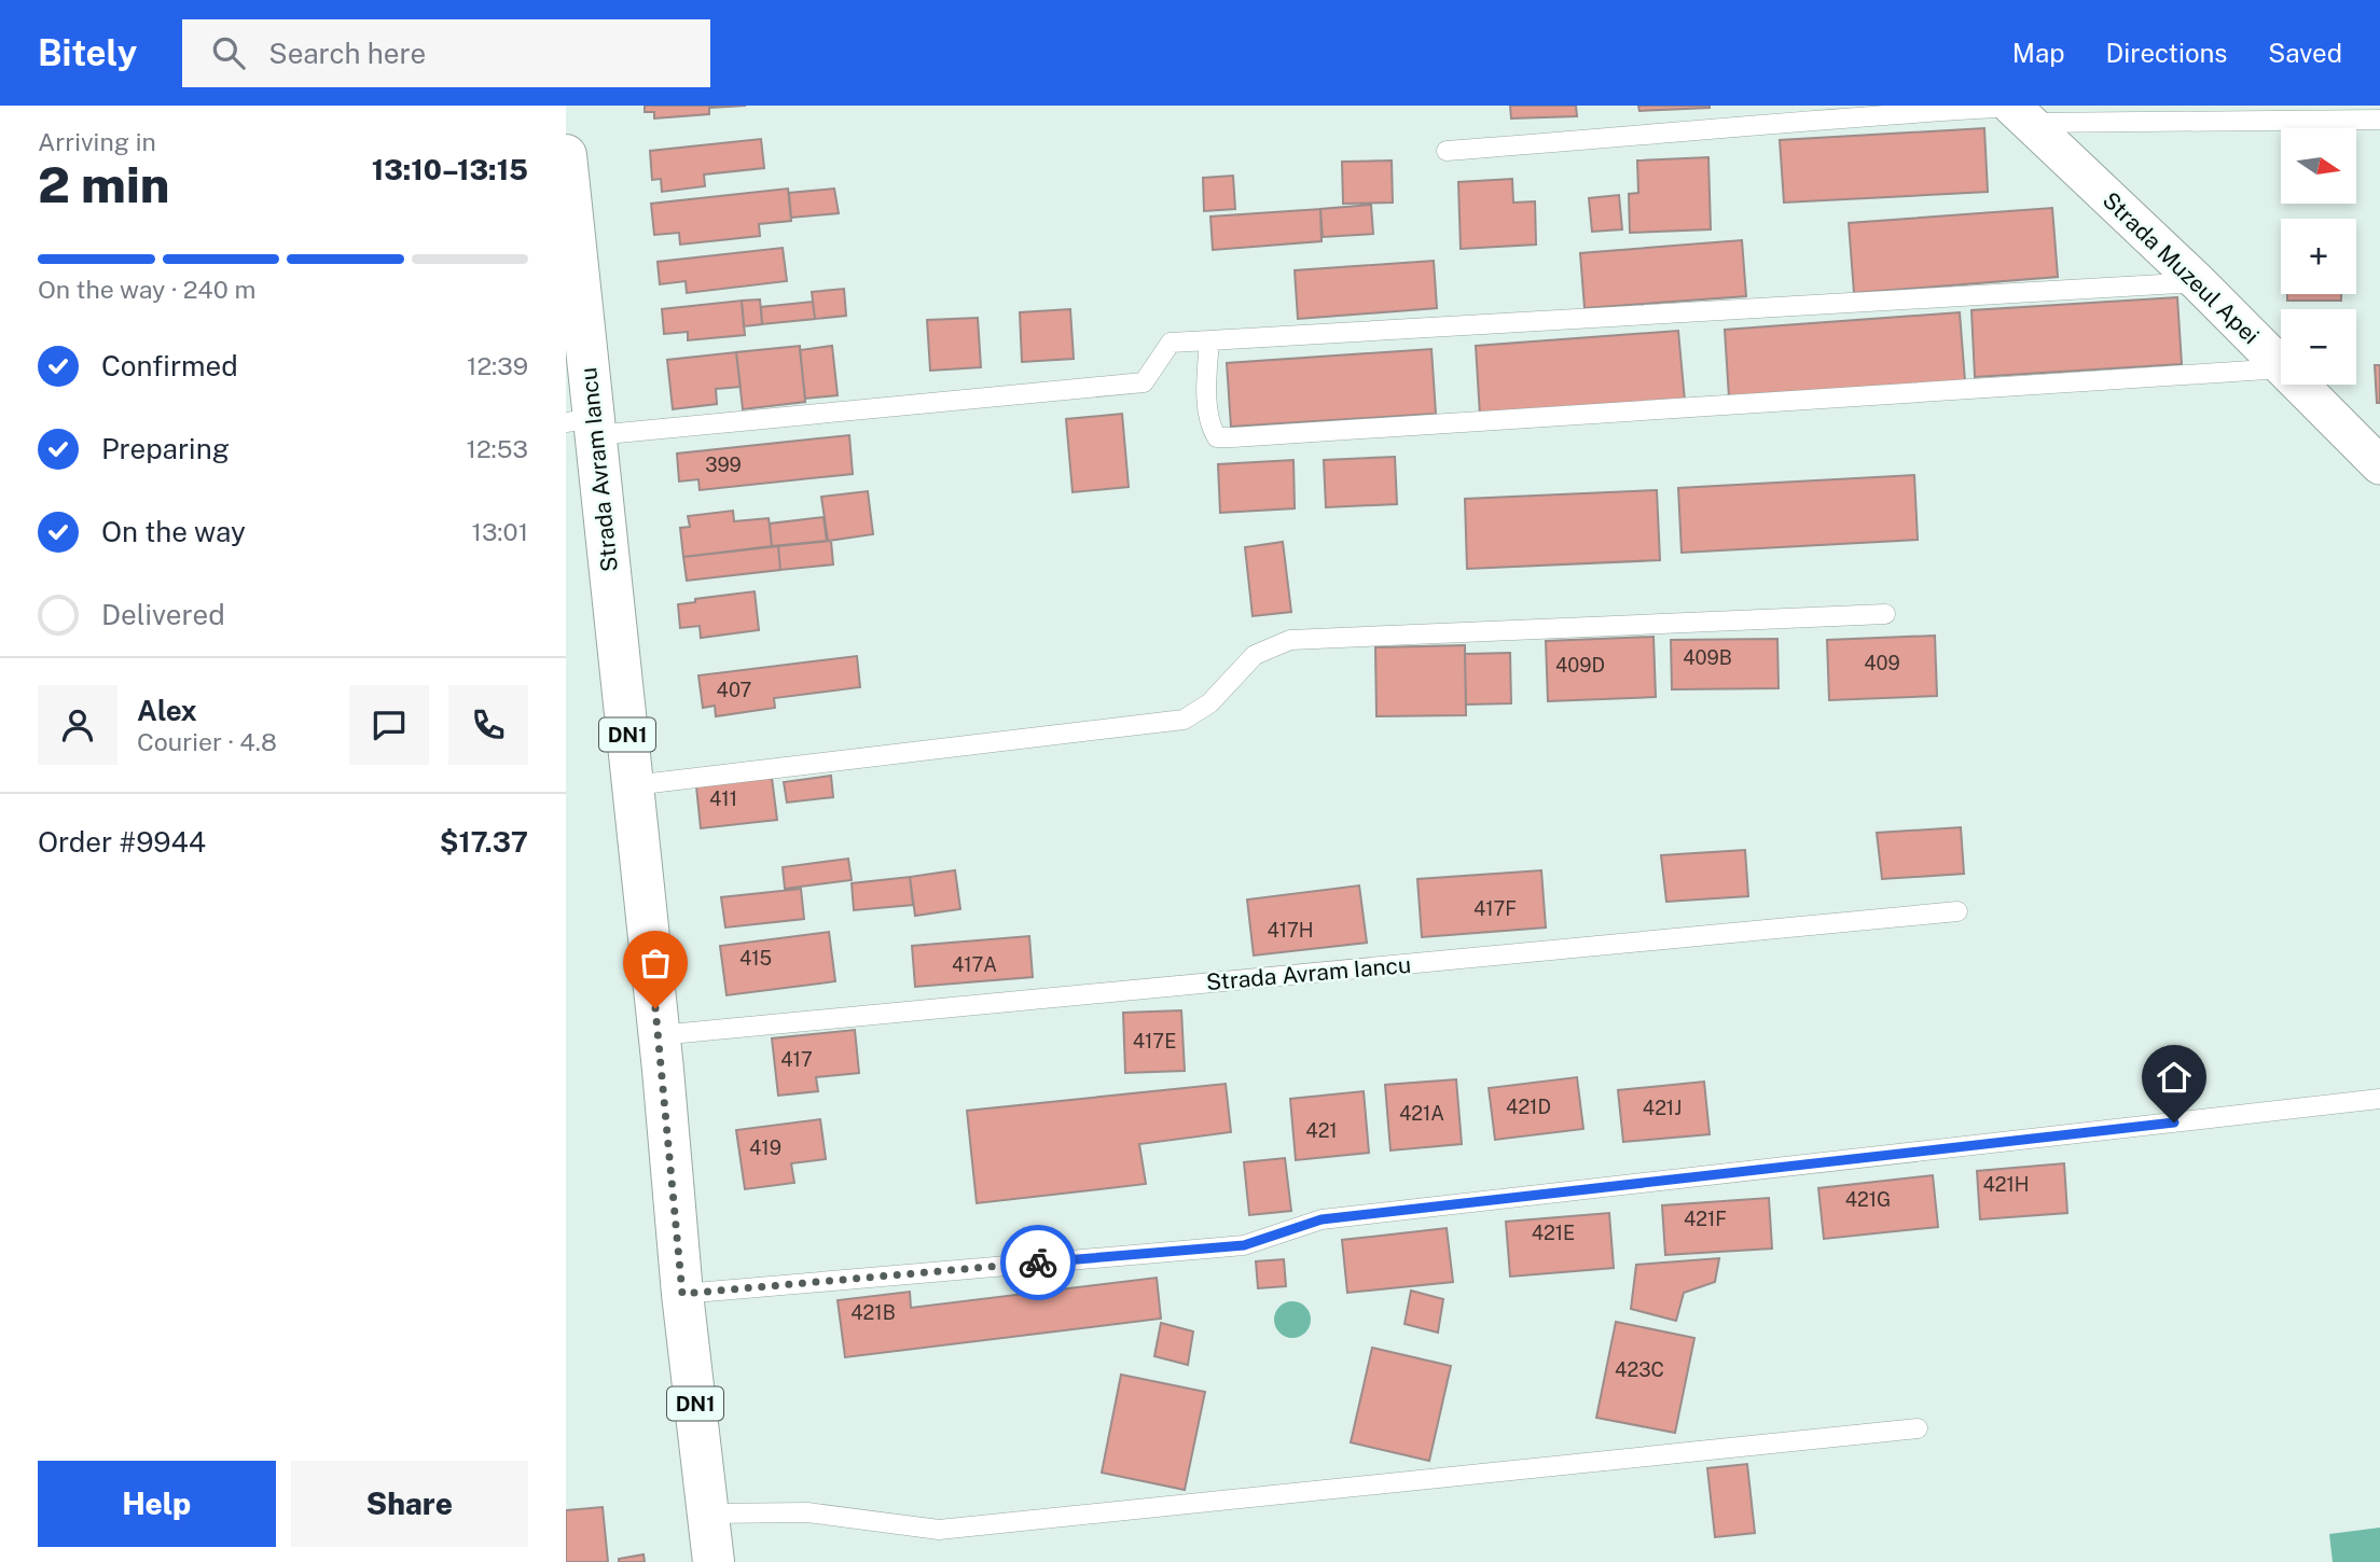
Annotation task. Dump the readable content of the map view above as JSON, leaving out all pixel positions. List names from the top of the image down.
{
  "streets": {
    "main road": ["Strada Avram Iancu", "DN1"],
    "street": ["Strada Muzeul Apei"]
  },
  "house_numbers": [
    "399",
    "409B",
    "409",
    "409D",
    "407",
    "411",
    "417F",
    "417H",
    "415",
    "417A",
    "417E",
    "417",
    "421D",
    "421J",
    "421A",
    "421",
    "419",
    "421H",
    "421G",
    "421F",
    "421E",
    "421B",
    "423C"
  ],
  "north": "right",
  "page": {
    "header": "Bitely",
    "search": "Search here",
    "nav": ["Map", "Directions", "Saved"],
    "heading": ["2 min", "Arriving in", "13:10–13:15"],
    "panel": [
      "Alex",
      "Courier · 4.8",
      "Order #9944",
      "$17.37"
    ],
    "map_buttons": ["+", "−"],
    "bar": "On the way · 240 m",
    "list": [
      ["Confirmed", "12:39"],
      ["Preparing", "12:53"],
      ["On the way", "13:01"],
      "Delivered"
    ],
    "buttons": ["Help", "Share"]
  }
}
